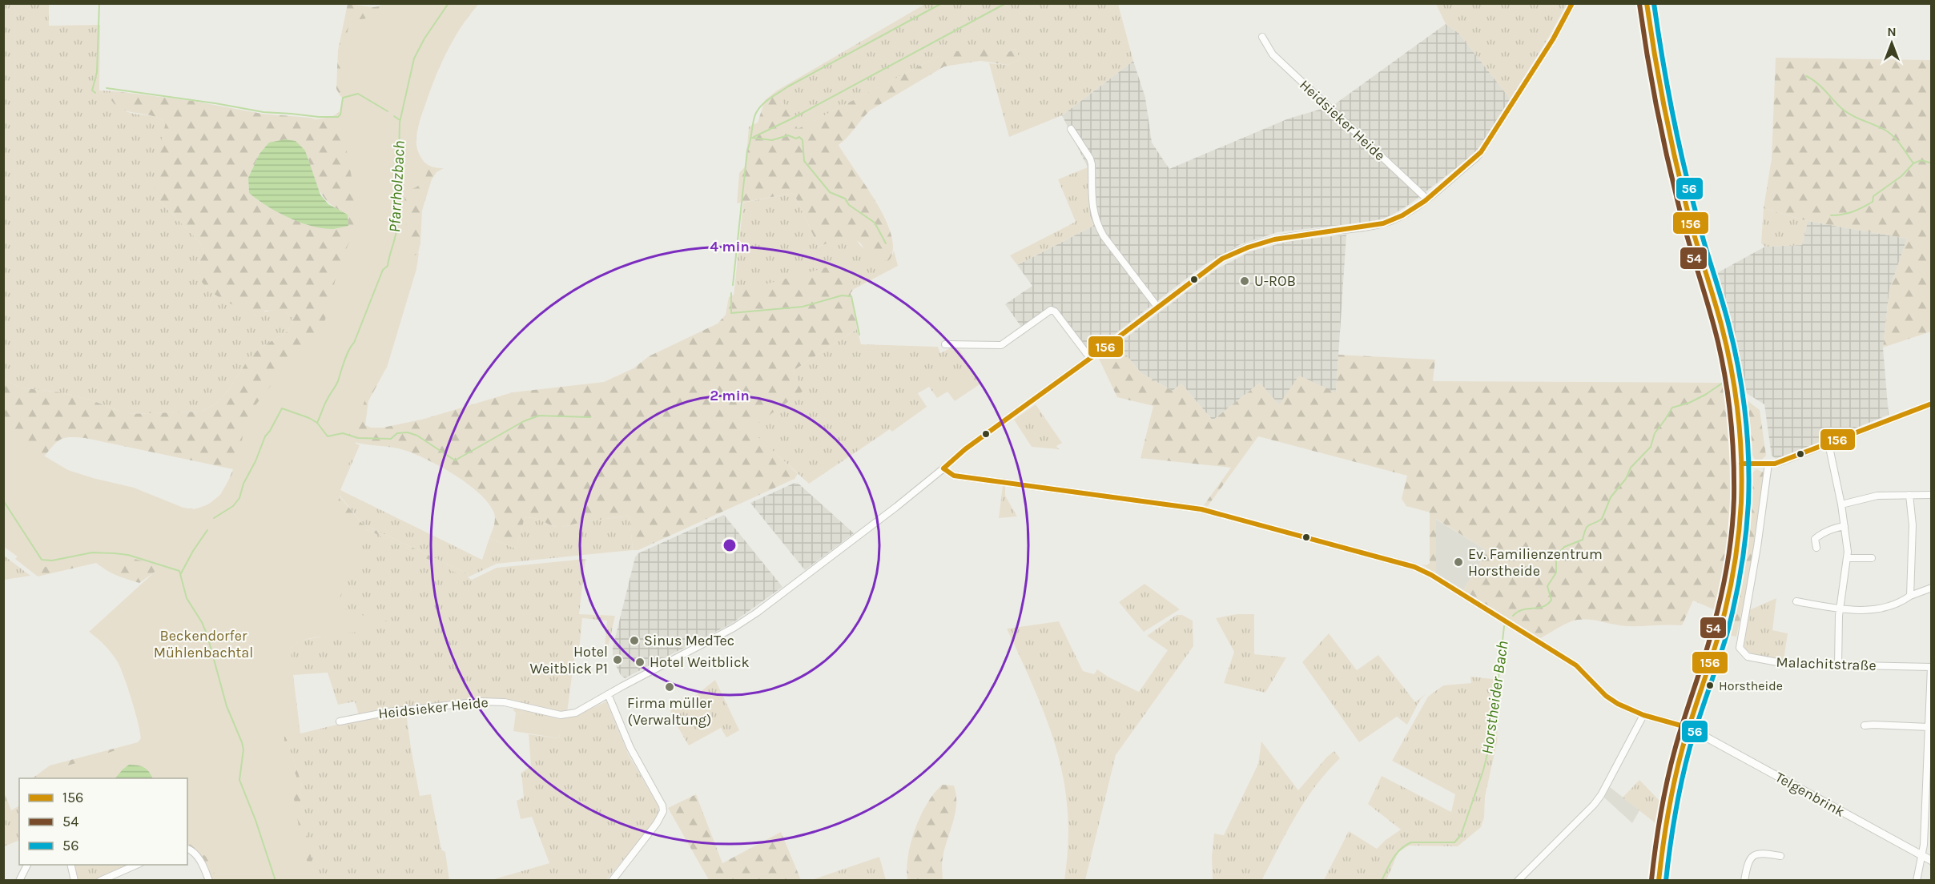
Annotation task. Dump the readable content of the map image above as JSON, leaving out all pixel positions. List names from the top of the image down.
{
  "streets": {
    "street": ["Heidsieker Heide", "Malachitstraße", "Telgenbrink"]
  },
  "water": ["Pfarrholzbach", "Horstheider Bach"],
  "parks": ["Beckendorfer Mühlenbachtal"],
  "places": [
    "U-ROB",
    "Ev. Familienzentrum Horstheide",
    "Sinus MedTec",
    "Hotel Weitblick P1",
    "Hotel Weitblick",
    "Horstheide",
    "Firma müller (Verwaltung)"
  ],
  "lines": ["transit line 156", "transit line 56", "transit line 54"],
  "legend": ["156", "54", "56"],
  "north": "top",
  "rings": ["4 min", "2 min"]
}
